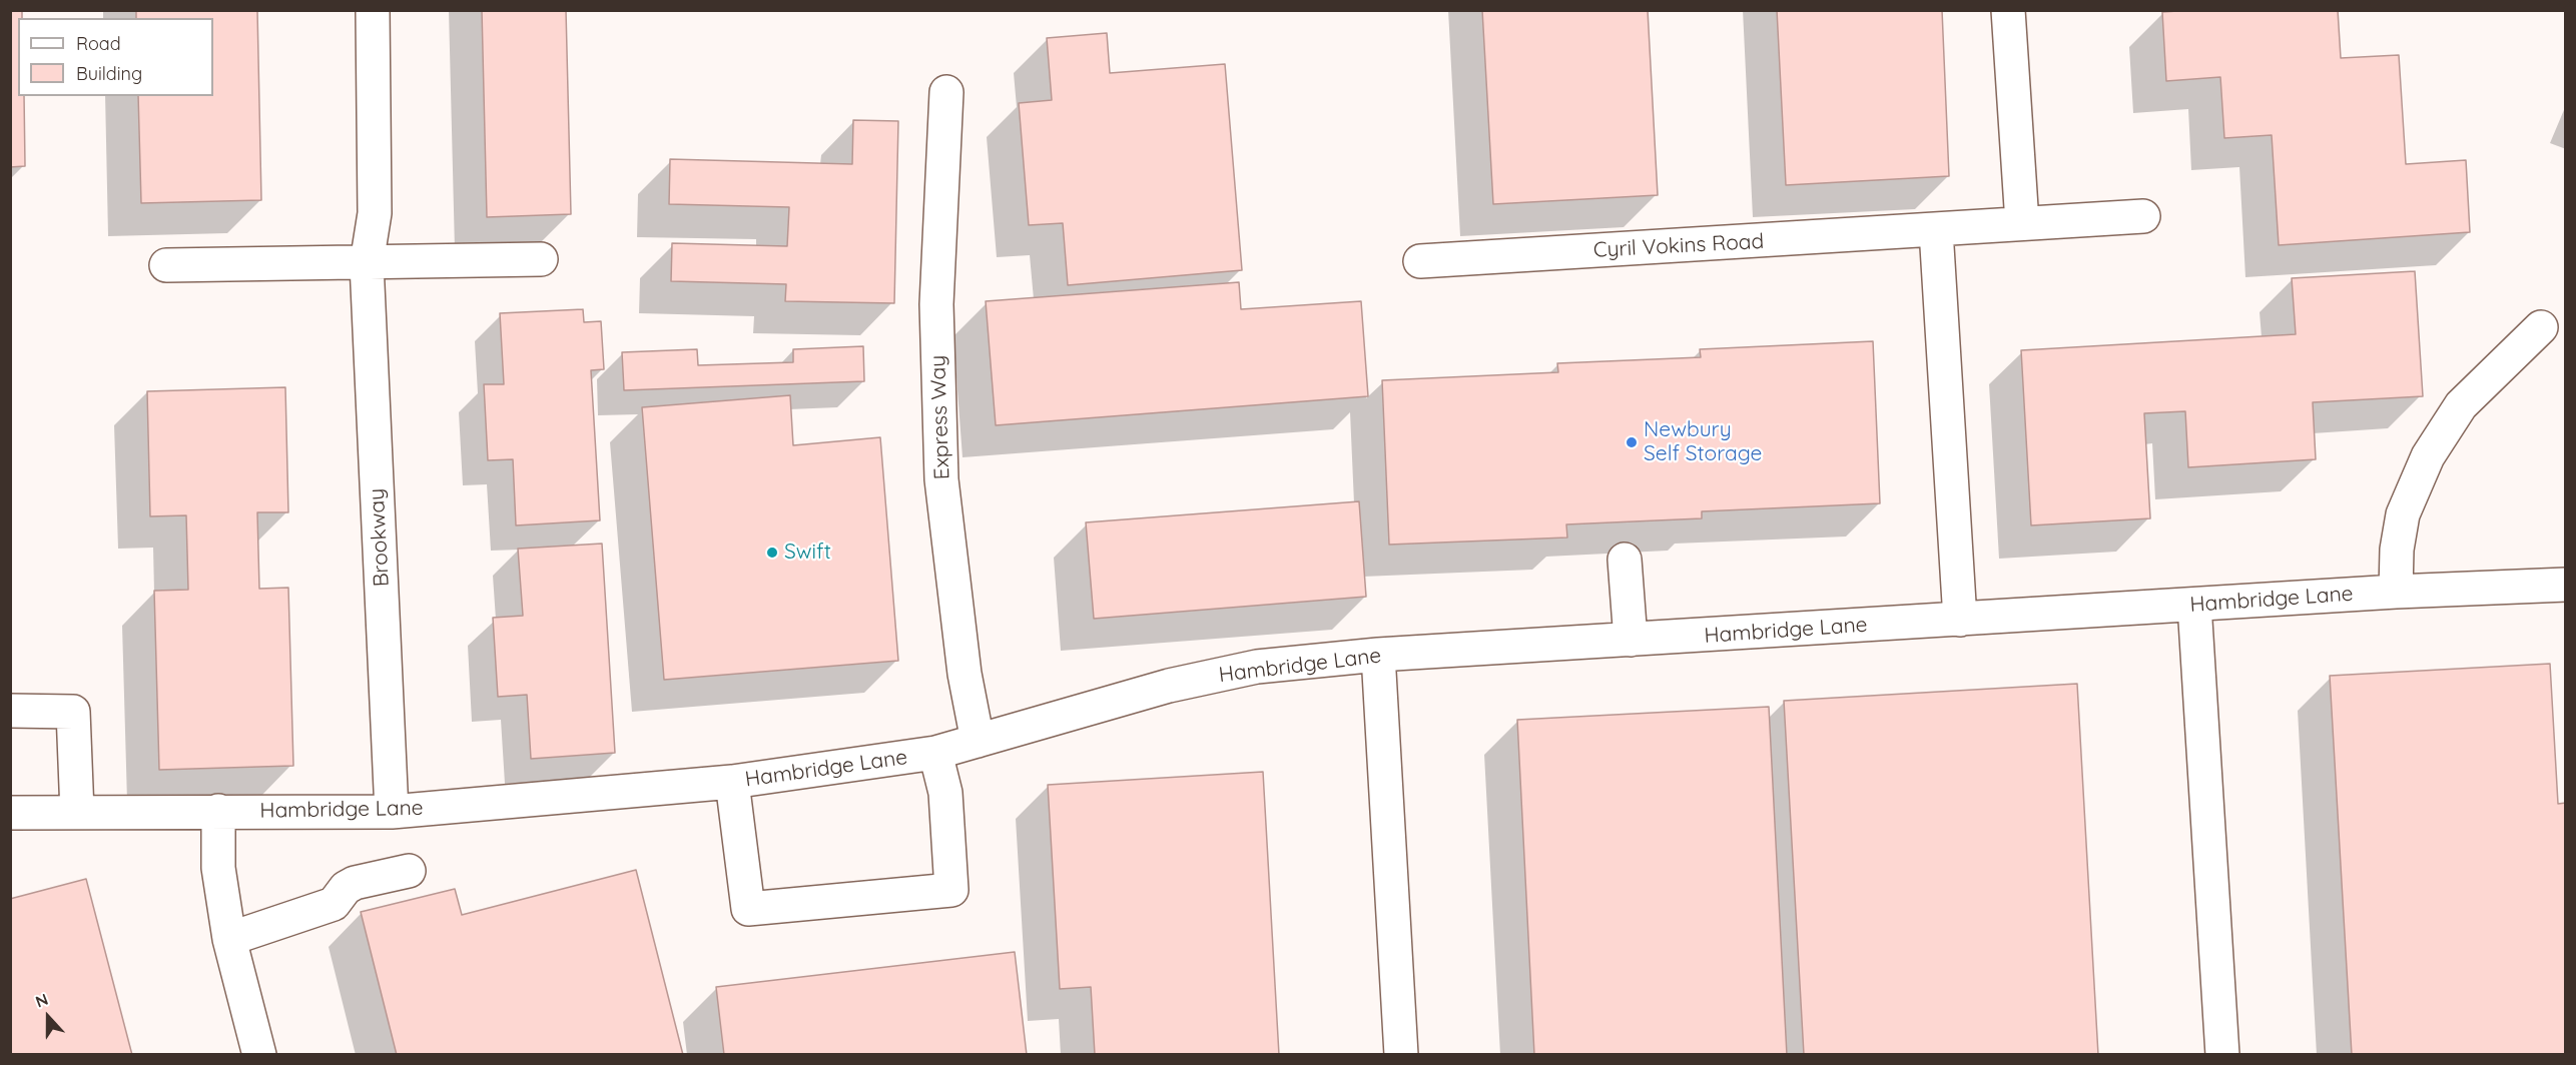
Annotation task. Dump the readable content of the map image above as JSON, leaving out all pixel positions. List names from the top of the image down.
{
  "streets": {
    "street": [
      "Cyril Vokins Road",
      "Express Way",
      "Brookway",
      "Hambridge Lane"
    ]
  },
  "crossings": [
    ["Express Way", "Hambridge Lane"],
    ["Brookway", "Hambridge Lane"]
  ],
  "places": ["Newbury Self Storage", "Swift"],
  "legend": ["Road", "Building"],
  "north": "top"
}
